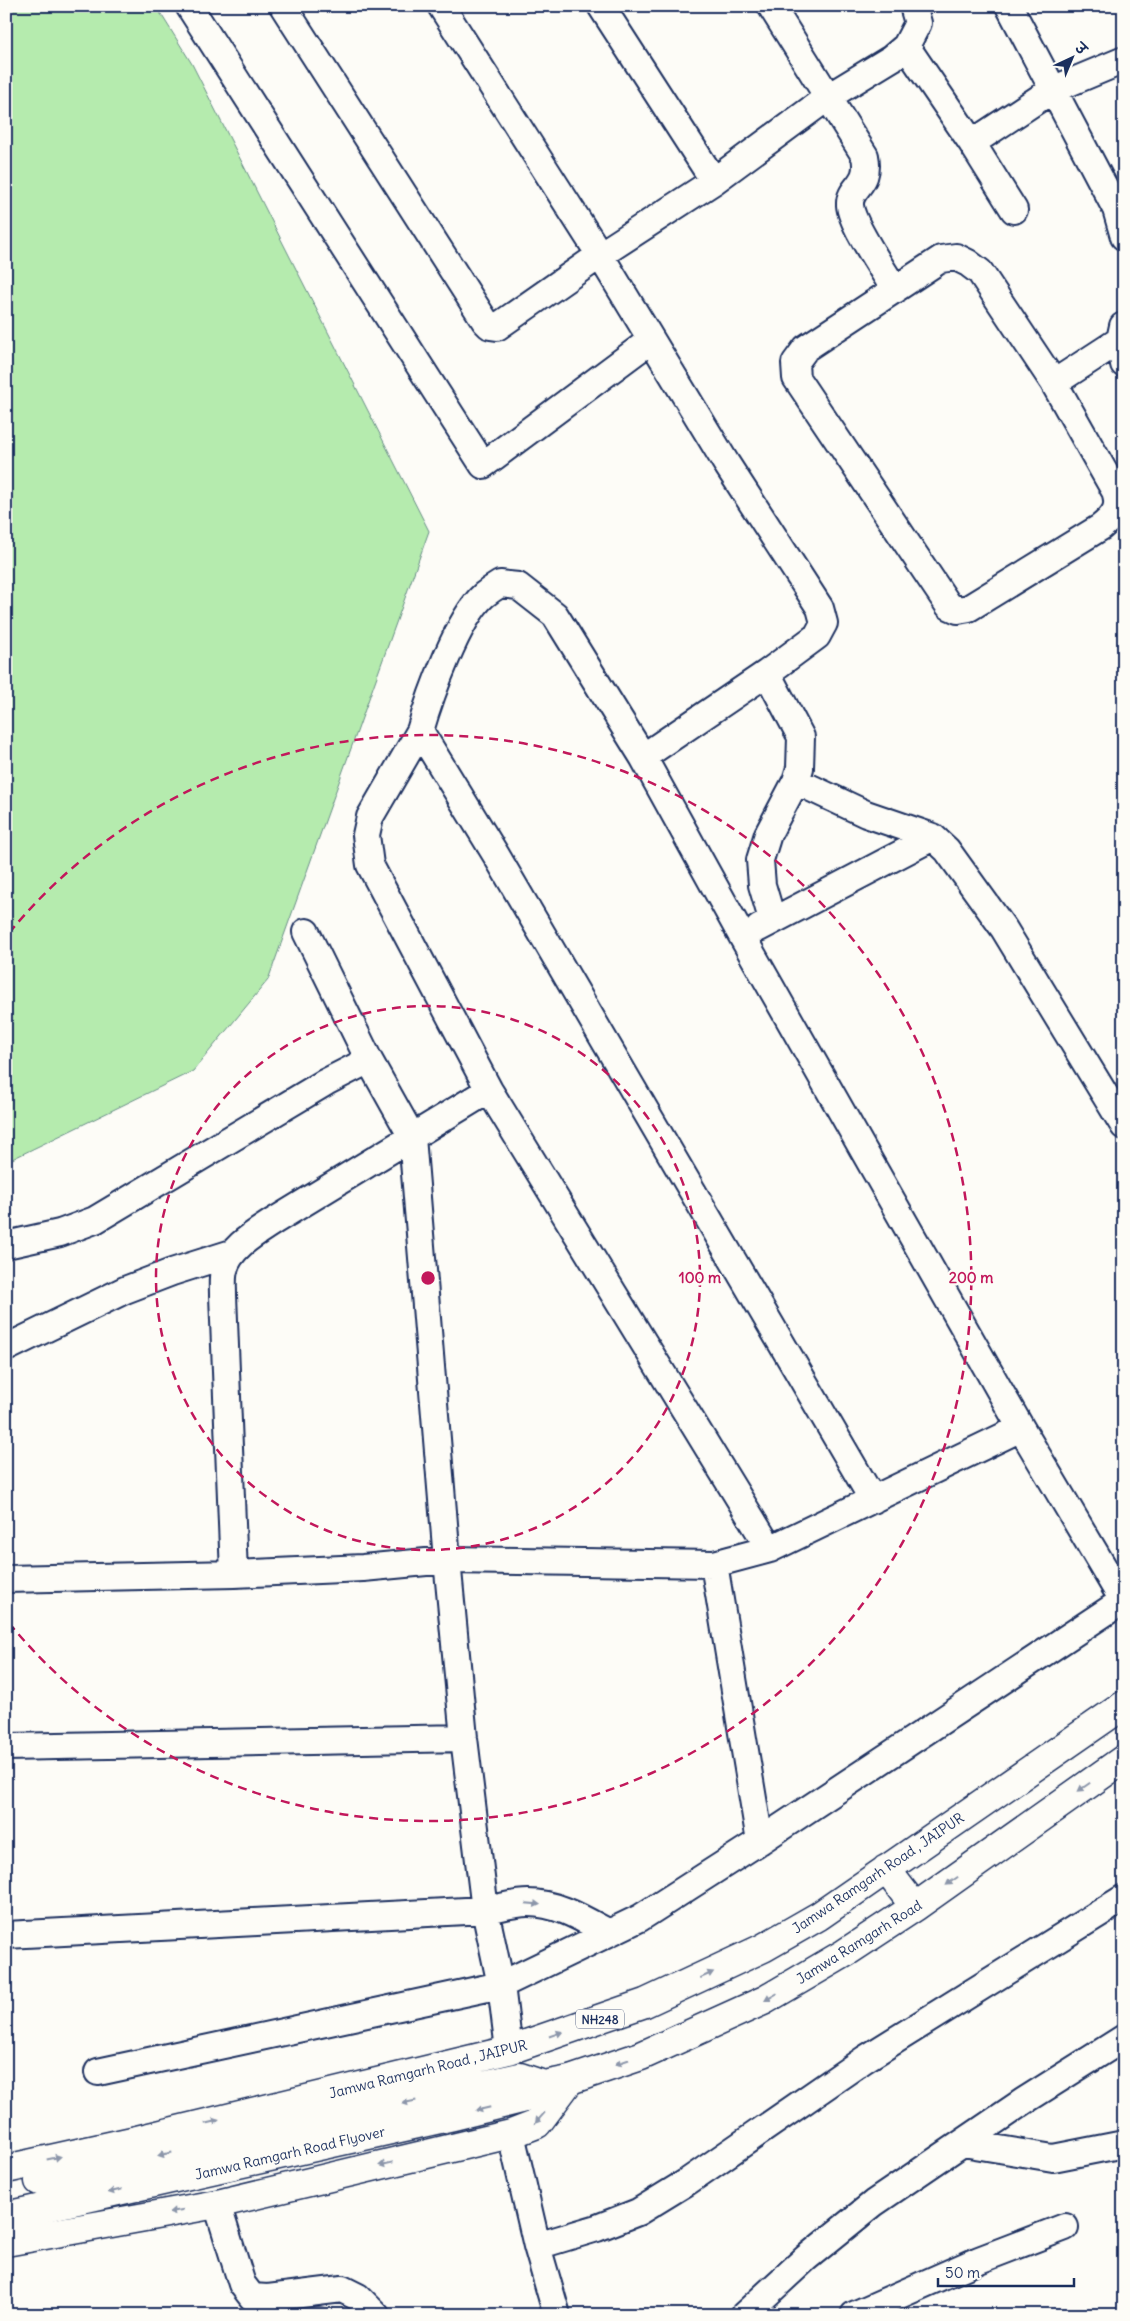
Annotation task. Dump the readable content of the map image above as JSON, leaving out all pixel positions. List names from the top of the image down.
{
  "streets": {
    "main road": [
      "Jamwa Ramgarh Road , JAIPUR",
      "Jamwa Ramgarh Road",
      "NH248",
      "Jamwa Ramgarh Road Flyover"
    ]
  },
  "one_way": ["Jamwa Ramgarh Road"],
  "scale_bar": "50 m",
  "north": "top right",
  "rings": ["100 m", "200 m"]
}
